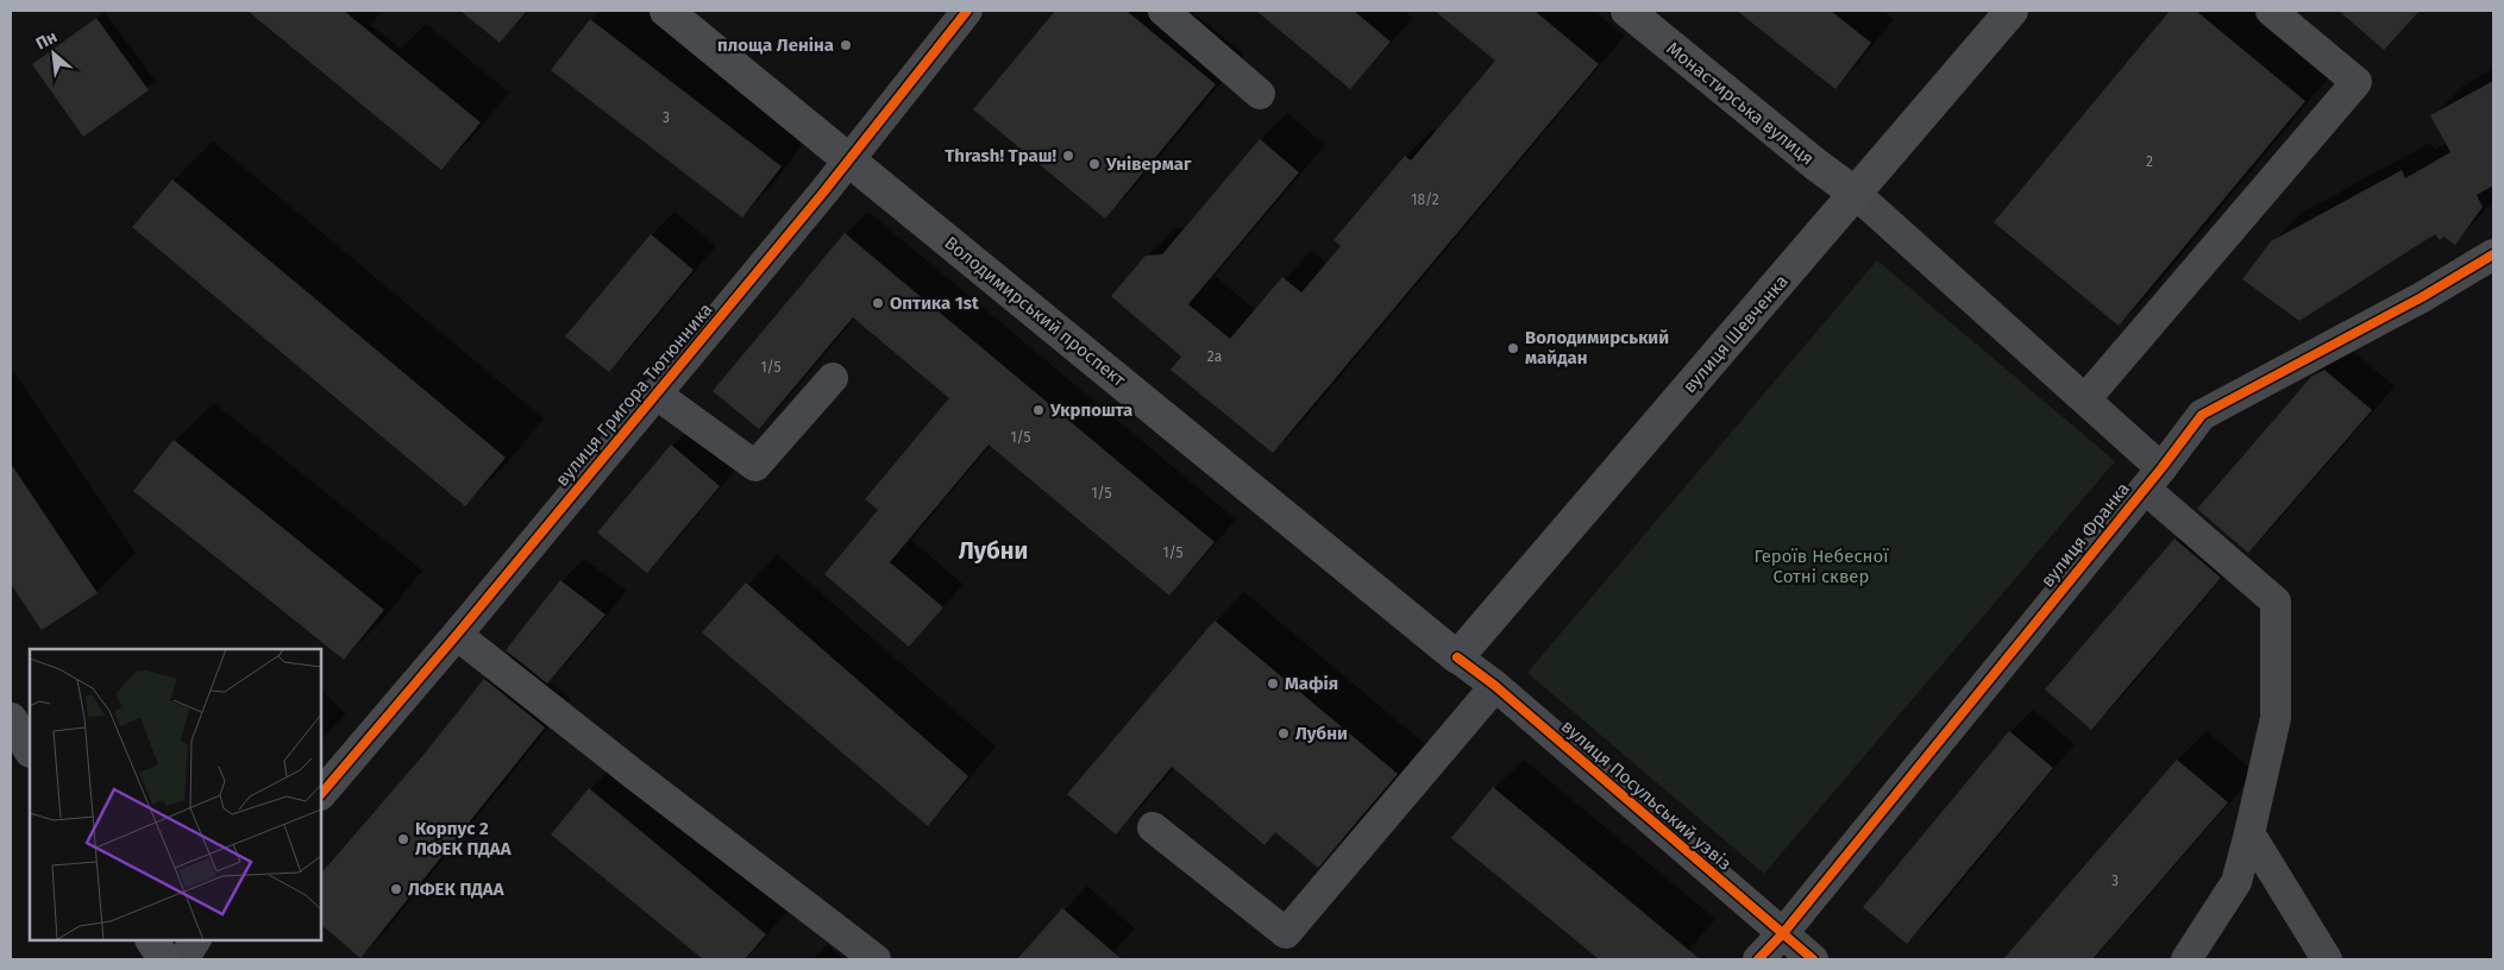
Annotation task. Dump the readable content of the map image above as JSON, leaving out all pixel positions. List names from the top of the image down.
{
  "streets": {
    "main road": ["Монастирська вулиця", "Володимирський проспект", "вулиця Шевченка"],
    "street": ["вулиця Григора Тютюнника", "вулиця Франка", "вулиця Посульський узвіз"]
  },
  "crossings": [
    ["Монастирська вулиця", "вулиця Шевченка"],
    ["Володимирський проспект", "вулиця Шевченка"],
    ["Володимирський проспект", "вулиця Григора Тютюнника"],
    ["Володимирський проспект", "вулиця Посульський узвіз"],
    ["вулиця Шевченка", "вулиця Посульський узвіз"],
    ["вулиця Франка", "вулиця Посульський узвіз"]
  ],
  "districts": ["Лубни"],
  "parks": ["Героїв Небесної Сотні сквер"],
  "places": [
    "площа Леніна",
    "Thrash! Траш!",
    "Універмаг",
    "Оптика 1st",
    "Володимирський майдан",
    "Укрпошта",
    "Мафія",
    "Лубни",
    "Корпус 2 ЛФЕК ПДАА",
    "ЛФЕК ПДАА"
  ],
  "house_numbers": [
    "3",
    "2",
    "18/2",
    "2а",
    "1/5",
    "1/5",
    "1/5",
    "1/5",
    "3"
  ],
  "north": "top left"
}
